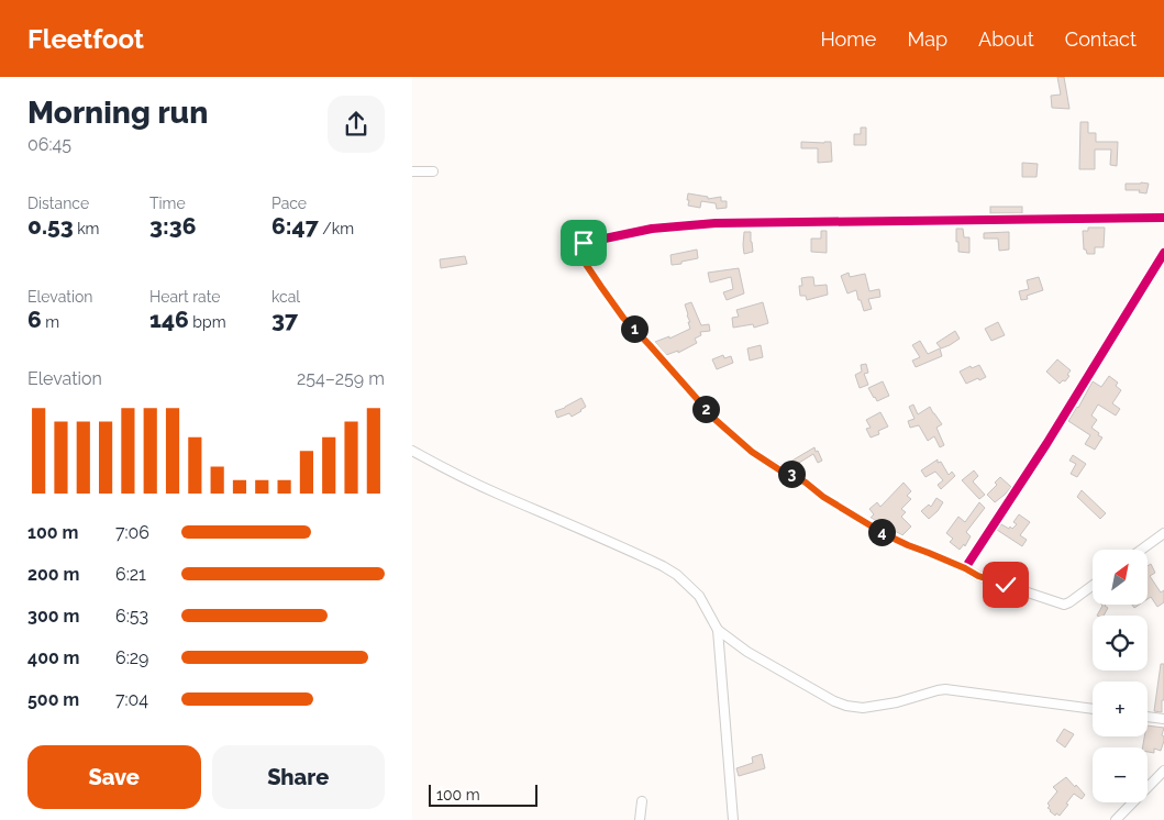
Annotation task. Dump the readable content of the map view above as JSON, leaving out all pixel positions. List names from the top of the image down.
{
  "scale_bar": "100 m",
  "north": "top right",
  "page": {
    "header": "Fleetfoot",
    "nav": [
      "Home",
      "Map",
      "About",
      "Contact"
    ],
    "heading": ["Morning run", "06:45"],
    "stats": [
      ["Distance", "0.53 km"],
      ["Time", "3:36"],
      ["Pace", "6:47 /km"],
      ["Elevation", "6 m"],
      ["Heart rate", "146 bpm"],
      ["kcal", "37"]
    ],
    "pins": [
      "1",
      "2",
      "3",
      "4"
    ],
    "chart": ["Elevation", "254–259 m"],
    "list": [
      {
        "name": "100 m",
        "note": "7:06"
      },
      {
        "name": "200 m",
        "note": "6:21"
      },
      {
        "name": "300 m",
        "note": "6:53"
      },
      {
        "name": "400 m",
        "note": "6:29"
      },
      {
        "name": "500 m",
        "note": "7:04"
      }
    ],
    "map_buttons": ["+", "−"],
    "buttons": ["Save", "Share"],
    "scale": "100 m"
  }
}
